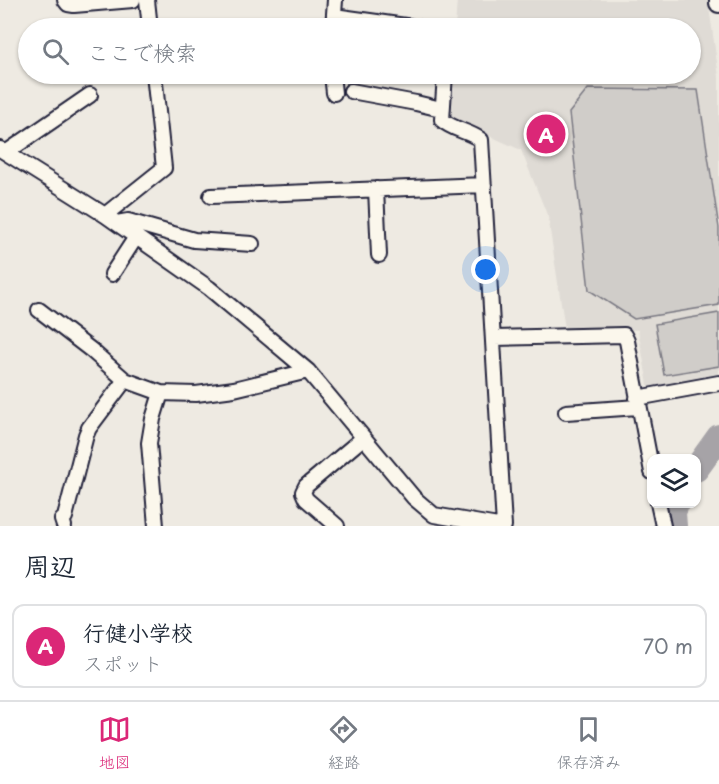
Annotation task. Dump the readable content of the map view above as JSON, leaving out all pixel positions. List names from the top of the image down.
{
  "page": {
    "search": "ここで検索",
    "pins": "A",
    "heading": "周辺",
    "list": [
      {
        "mark": "A",
        "name": "行健小学校",
        "note": "スポット",
        "value": "70 m"
      }
    ],
    "nav": ["地図", "経路", "保存済み"]
  }
}
